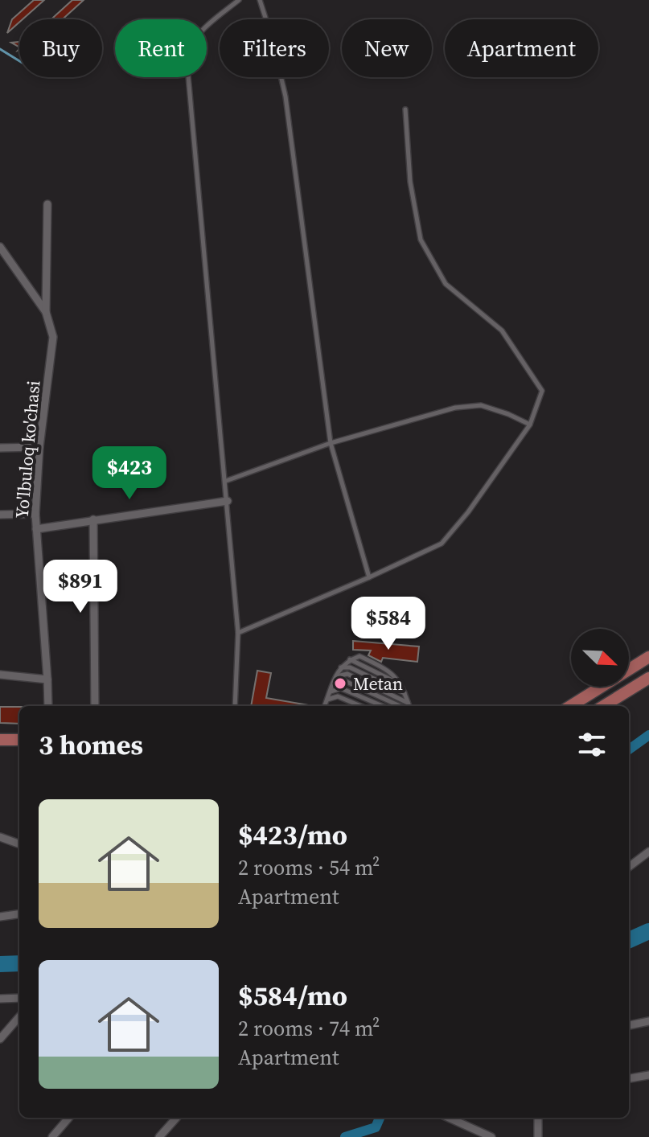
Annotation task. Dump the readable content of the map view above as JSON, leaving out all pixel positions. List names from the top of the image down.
{
  "streets": {
    "street": ["Yo'lbuloq ko'chasi"]
  },
  "places": ["Metan"],
  "north": "bottom right",
  "page": {
    "chip": [
      "Buy",
      "Rent",
      "Filters",
      "New",
      "Apartment"
    ],
    "price": ["$423", "$891", "$584"],
    "heading": "3 homes",
    "list": [
      {
        "name": "$423/mo",
        "note": "2 rooms · 54 m² · Apartment"
      },
      {
        "name": "$584/mo",
        "note": "2 rooms · 74 m² · Apartment"
      }
    ]
  }
}
